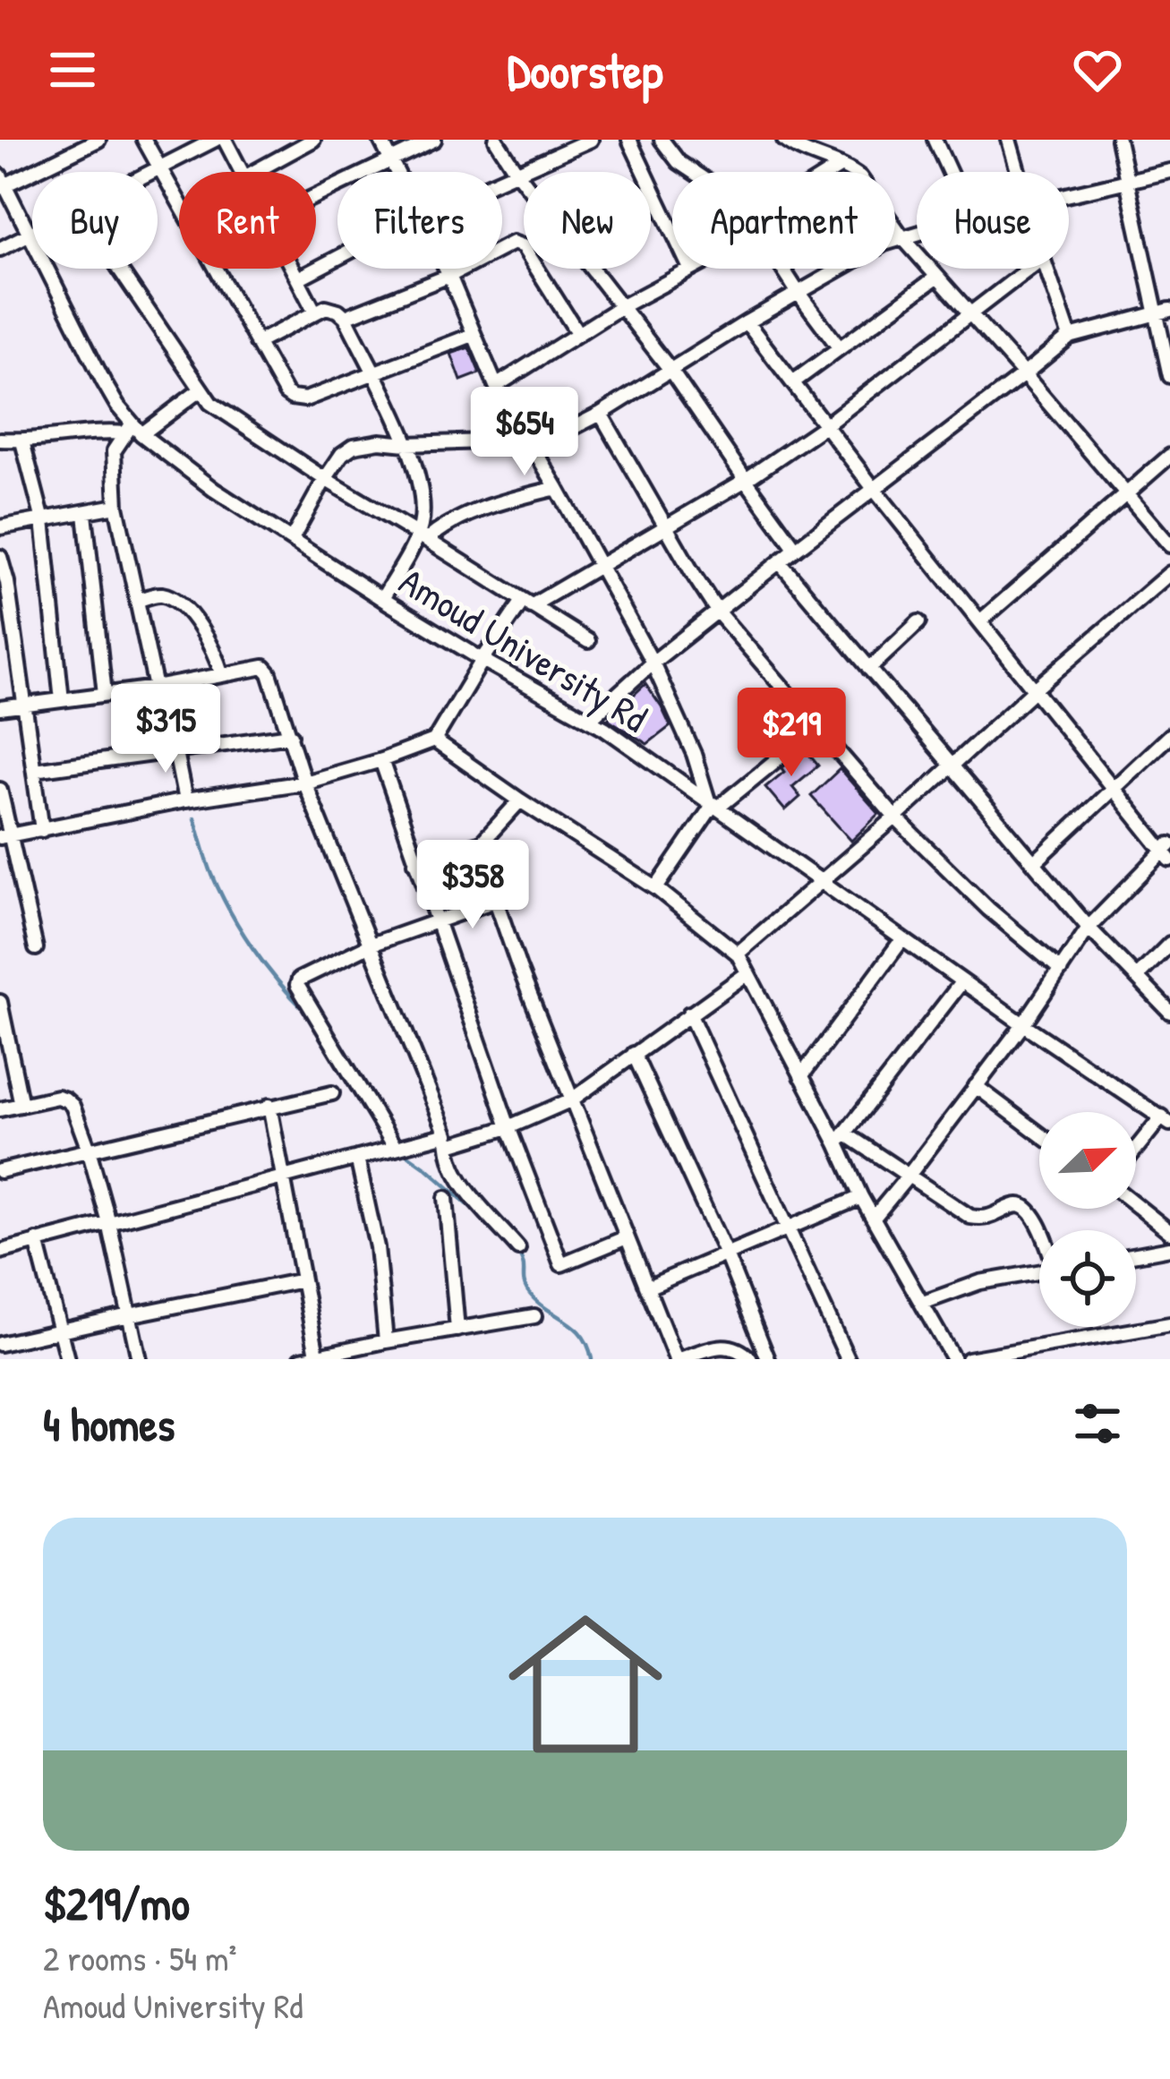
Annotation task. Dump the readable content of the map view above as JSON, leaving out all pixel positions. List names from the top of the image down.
{
  "streets": {
    "street": ["Amoud University Rd"]
  },
  "north": "top right",
  "page": {
    "header": "Doorstep",
    "chip": [
      "Buy",
      "Rent",
      "Filters",
      "New",
      "Apartment",
      "House"
    ],
    "price": [
      "$654",
      "$315",
      "$219",
      "$358"
    ],
    "heading": "4 homes",
    "list": [
      {
        "name": "$219/mo",
        "note": "2 rooms · 54 m² · Amoud University Rd"
      }
    ]
  }
}
